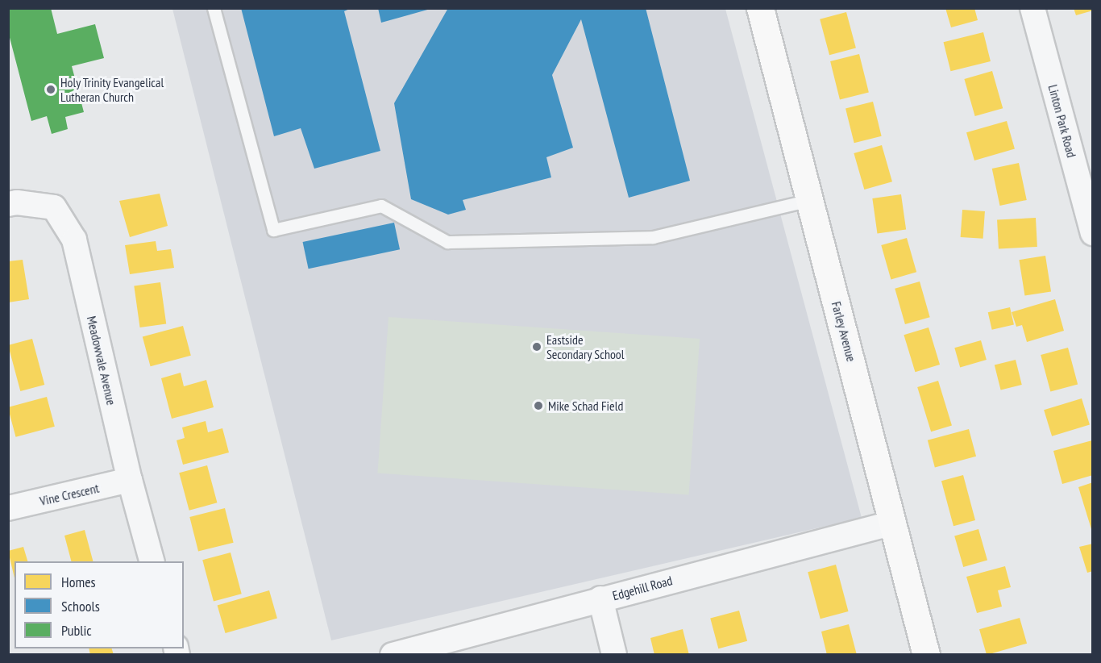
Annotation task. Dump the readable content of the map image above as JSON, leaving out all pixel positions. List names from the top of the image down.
{
  "streets": {
    "street": [
      "Linton Park Road",
      "Farley Avenue",
      "Meadowvale Avenue",
      "Vine Crescent",
      "Edgehill Road"
    ]
  },
  "crossings": [
    ["Farley Avenue", "Edgehill Road"],
    ["Meadowvale Avenue", "Vine Crescent"]
  ],
  "places": ["Holy Trinity Evangelical Lutheran Church", "Eastside Secondary School", "Mike Schad Field"],
  "legend": ["Homes", "Schools", "Public"]
}
